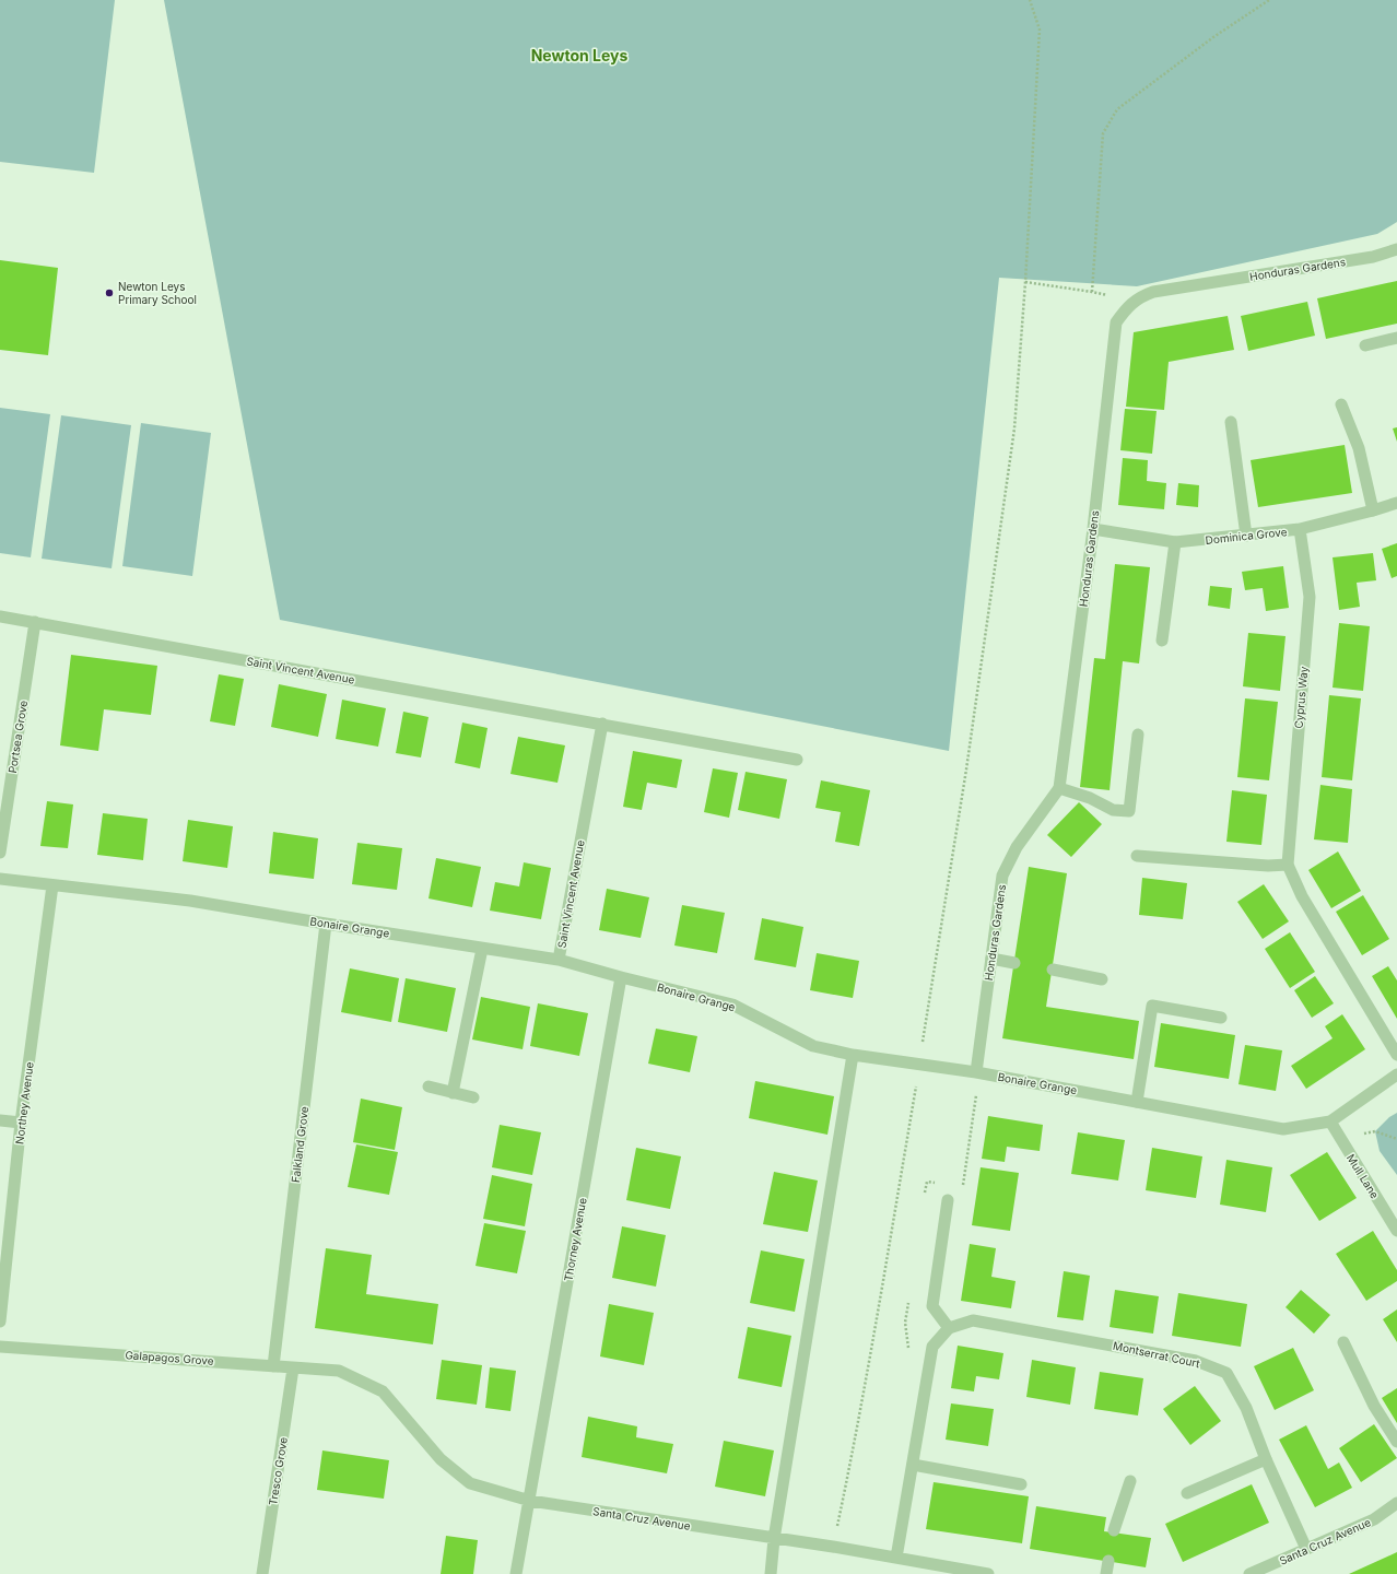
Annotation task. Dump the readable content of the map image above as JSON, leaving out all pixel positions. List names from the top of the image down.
{
  "streets": {
    "street": [
      "Honduras Gardens",
      "Dominica Grove",
      "Saint Vincent Avenue",
      "Cyprus Way",
      "Portsea Grove",
      "Bonaire Grange",
      "Northey Avenue",
      "Falkland Grove",
      "Mull Lane",
      "Thorney Avenue",
      "Montserrat Court",
      "Galapagos Grove",
      "Tresco Grove",
      "Santa Cruz Avenue"
    ]
  },
  "crossings": [
    ["Honduras Gardens", "Dominica Grove"],
    ["Honduras Gardens", "Bonaire Grange"],
    ["Dominica Grove", "Cyprus Way"],
    ["Saint Vincent Avenue", "Portsea Grove"],
    ["Saint Vincent Avenue", "Bonaire Grange"],
    ["Bonaire Grange", "Northey Avenue"],
    ["Bonaire Grange", "Falkland Grove"],
    ["Bonaire Grange", "Mull Lane"],
    ["Bonaire Grange", "Thorney Avenue"],
    ["Falkland Grove", "Galapagos Grove"],
    ["Thorney Avenue", "Santa Cruz Avenue"],
    ["Montserrat Court", "Santa Cruz Avenue"],
    ["Galapagos Grove", "Tresco Grove"],
    ["Galapagos Grove", "Santa Cruz Avenue"]
  ],
  "districts": ["Newton Leys"],
  "places": ["Newton Leys Primary School"]
}
